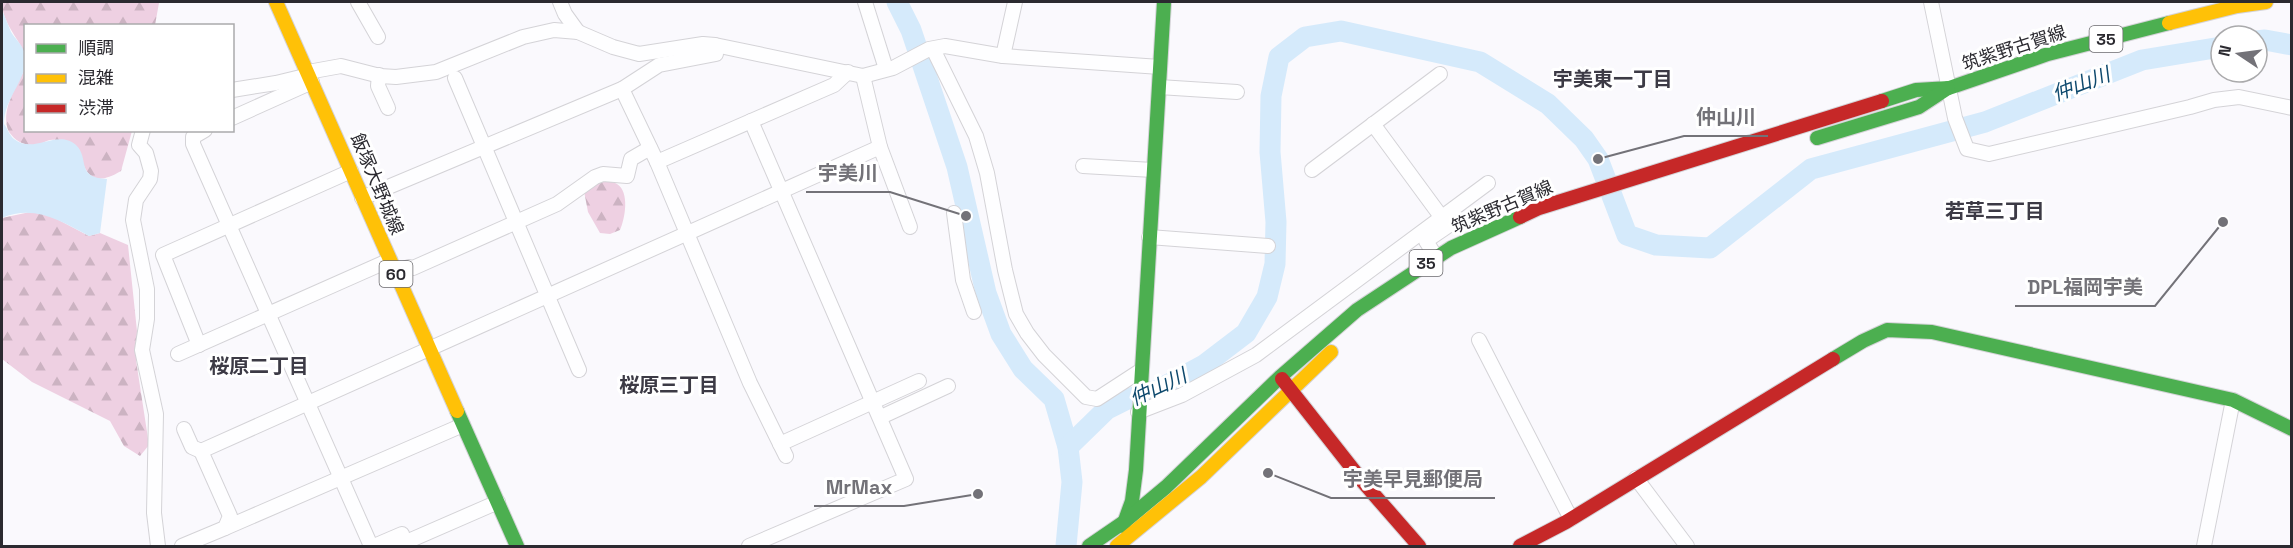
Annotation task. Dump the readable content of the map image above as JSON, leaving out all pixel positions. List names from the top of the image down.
{
  "streets": {
    "main road": [
      "35",
      "筑紫野古賀線",
      "飯塚大野城線",
      "60"
    ]
  },
  "districts": [
    "宇美東一丁目",
    "若草三丁目",
    "桜原二丁目",
    "桜原三丁目"
  ],
  "water": ["仲山川"],
  "places": [
    "仲山川",
    "宇美川",
    "DPL福岡宇美",
    "宇美早見郵便局",
    "MrMax"
  ],
  "legend": ["順調", "混雑", "渋滞"],
  "north": "left"
}
